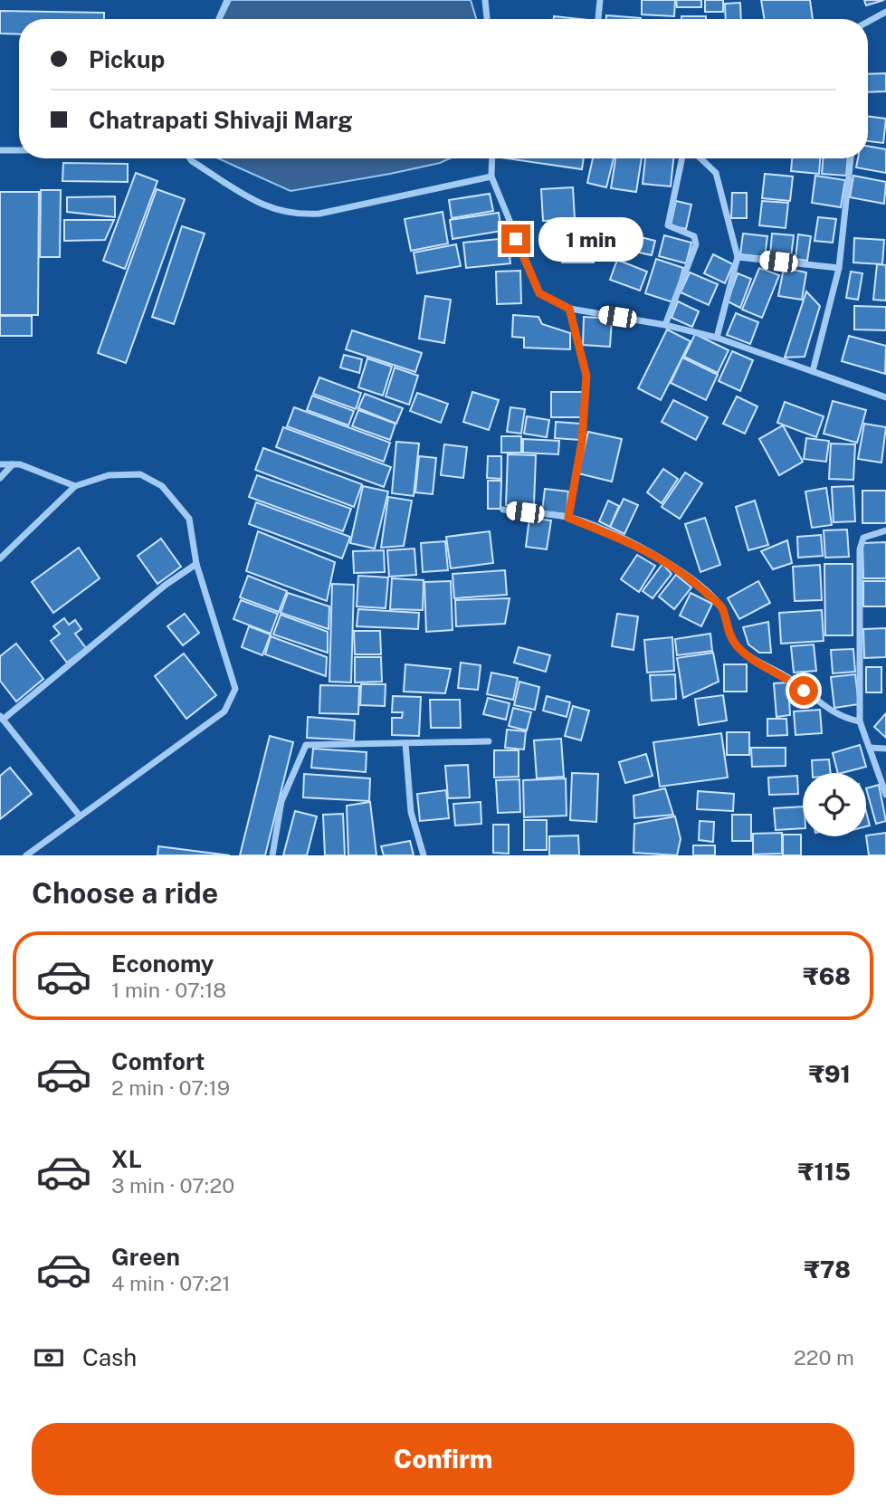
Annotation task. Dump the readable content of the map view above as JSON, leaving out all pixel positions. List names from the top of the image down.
{
  "page": {
    "banner": ["Pickup", "Chatrapati Shivaji Marg"],
    "bubble": "1 min",
    "heading": "Choose a ride",
    "list": [
      {
        "name": "Economy",
        "note": "1 min · 07:18",
        "value": "₹68"
      },
      {
        "name": "Comfort",
        "note": "2 min · 07:19",
        "value": "₹91"
      },
      {
        "name": "XL",
        "note": "3 min · 07:20",
        "value": "₹115"
      },
      {
        "name": "Green",
        "note": "4 min · 07:21",
        "value": "₹78"
      }
    ],
    "pay": ["Cash", "220 m"],
    "buttons": "Confirm"
  }
}
